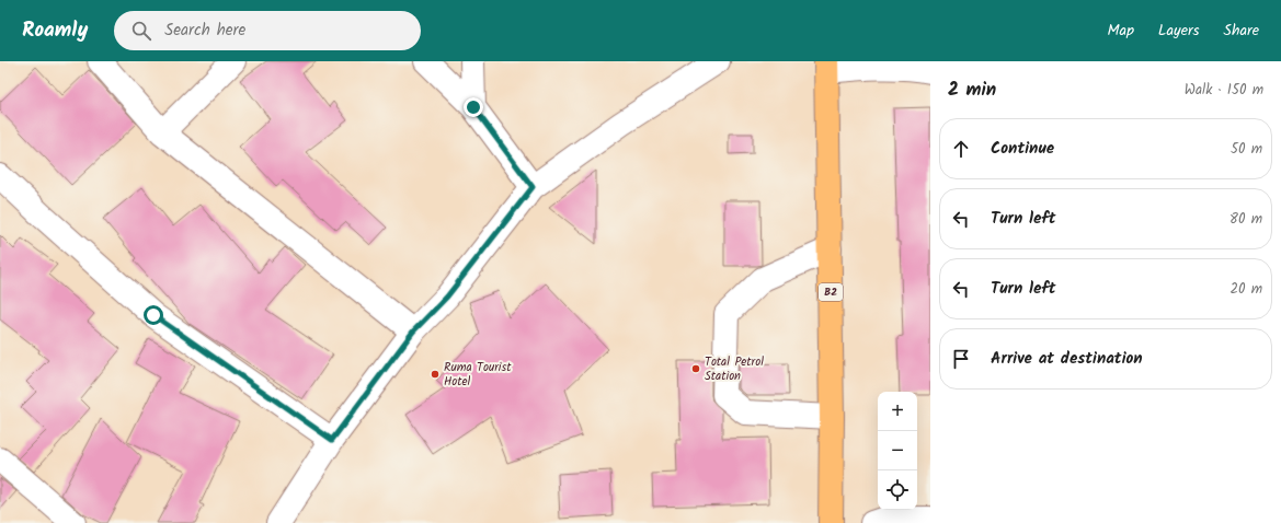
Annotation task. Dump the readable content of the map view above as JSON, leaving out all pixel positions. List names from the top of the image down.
{
  "streets": {
    "highway": ["B2"]
  },
  "places": ["Total Petrol Station", "Ruma Tourist Hotel"],
  "page": {
    "header": "Roamly",
    "search": "Search here",
    "nav": ["Map", "Layers", "Share"],
    "heading": ["2 min", "Walk · 150 m"],
    "list": [
      ["Continue", "50 m"],
      ["Turn left", "80 m"],
      ["Turn left", "20 m"],
      "Arrive at destination"
    ],
    "map_buttons": ["+", "−"]
  }
}
